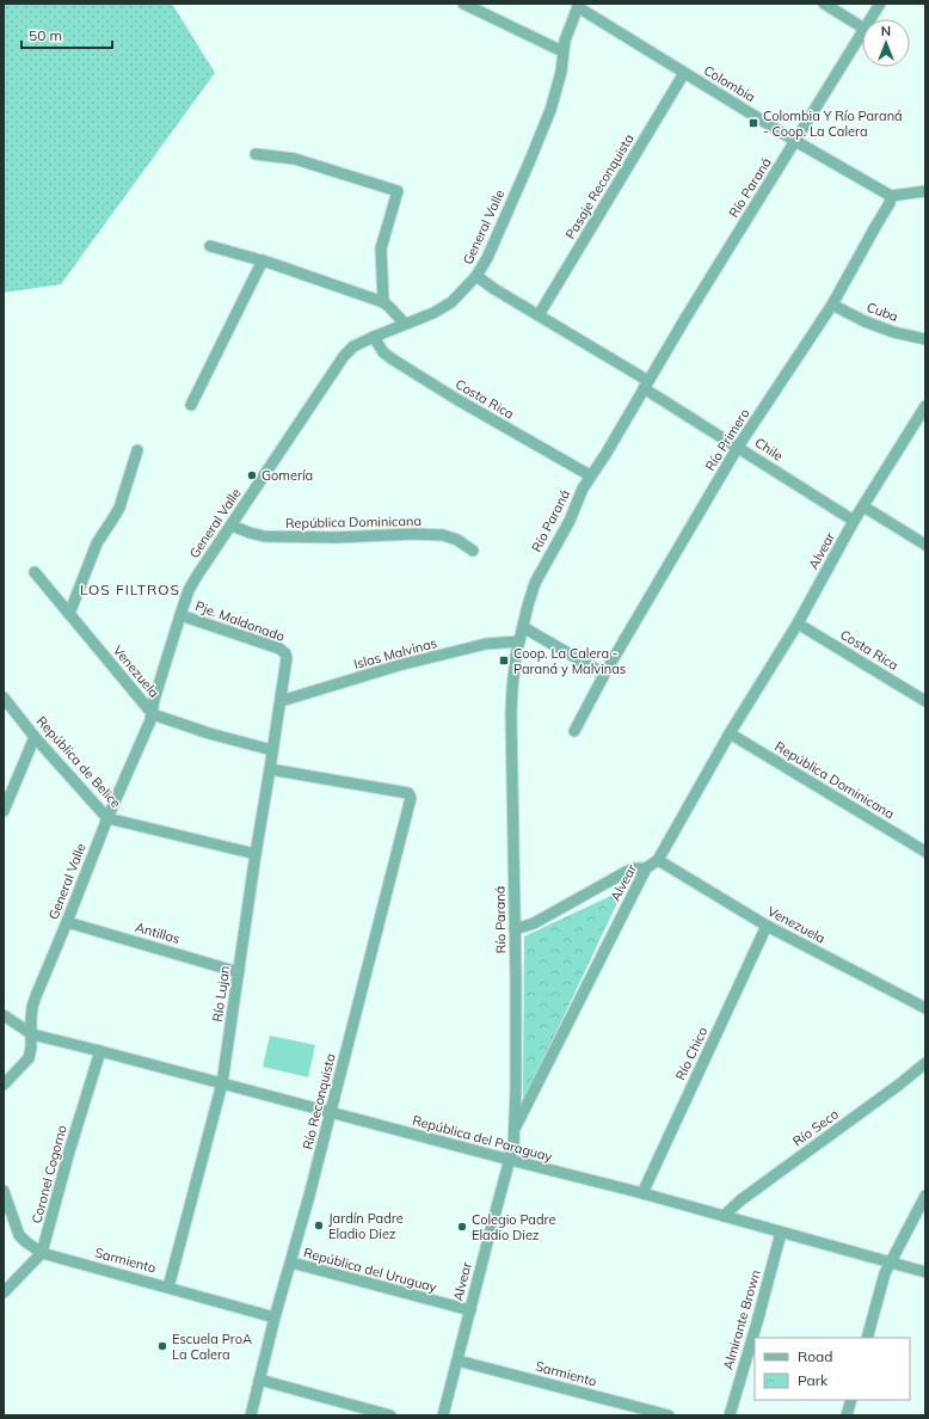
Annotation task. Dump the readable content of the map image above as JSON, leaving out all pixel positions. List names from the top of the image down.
{
  "streets": {
    "street": [
      "Colombia",
      "Pasaje Reconquista",
      "Río Paraná",
      "General Valle",
      "Cuba",
      "Costa Rica",
      "Río Primero",
      "Chile",
      "República Dominicana",
      "Alvear",
      "Pje. Maldonado",
      "Islas Malvinas",
      "Venezuela",
      "República de Belice",
      "Antillas",
      "Río Lujan",
      "Río Chico",
      "Río Reconquista",
      "Río Seco",
      "República del Paraguay",
      "Coronel Cogorno",
      "Sarmiento",
      "República del Uruguay",
      "Almirante Brown"
    ]
  },
  "crossings": [
    ["Colombia", "Pasaje Reconquista"],
    ["Colombia", "Río Paraná"],
    ["Colombia", "General Valle"],
    ["Colombia", "Río Primero"],
    ["Pasaje Reconquista", "Chile"],
    ["Río Paraná", "Costa Rica"],
    ["Río Paraná", "Chile"],
    ["Río Paraná", "Alvear"],
    ["Río Paraná", "Islas Malvinas"],
    ["General Valle", "Costa Rica"],
    ["General Valle", "Chile"],
    ["General Valle", "República Dominicana"],
    ["General Valle", "Pje. Maldonado"],
    ["General Valle", "Venezuela"],
    ["General Valle", "República de Belice"],
    ["General Valle", "Antillas"],
    ["General Valle", "República del Paraguay"],
    ["Cuba", "Río Primero"],
    ["Costa Rica", "Alvear"],
    ["Río Primero", "Chile"],
    ["Chile", "Alvear"],
    ["República Dominicana", "Alvear"],
    ["Alvear", "Venezuela"],
    ["Alvear", "República del Paraguay"],
    ["Alvear", "Sarmiento"],
    ["Alvear", "República del Uruguay"],
    ["Pje. Maldonado", "Río Lujan"],
    ["Islas Malvinas", "Río Lujan"],
    ["Venezuela", "Río Lujan"],
    ["Venezuela", "Río Chico"],
    ["República de Belice", "Río Lujan"],
    ["Antillas", "Río Lujan"],
    ["Río Lujan", "Río Reconquista"],
    ["Río Lujan", "República del Paraguay"],
    ["Río Lujan", "Sarmiento"],
    ["Río Chico", "República del Paraguay"],
    ["Río Reconquista", "República del Paraguay"],
    ["Río Reconquista", "Sarmiento"],
    ["Río Reconquista", "República del Uruguay"],
    ["Río Seco", "República del Paraguay"],
    ["República del Paraguay", "Coronel Cogorno"],
    ["República del Paraguay", "Almirante Brown"],
    ["Coronel Cogorno", "Sarmiento"]
  ],
  "districts": ["LOS FILTROS"],
  "places": {
    "transit": ["Colombia Y Río Paraná - Coop. La Calera", "Coop. La Calera - Paraná y Malvinas"],
    "other": [
      "Gomería",
      "Jardín Padre Eladio Diez",
      "Colegio Padre Eladio Diez",
      "Escuela ProA La Calera"
    ]
  },
  "legend": ["Road", "Park"],
  "scale_bar": "50 m",
  "north": "top"
}
